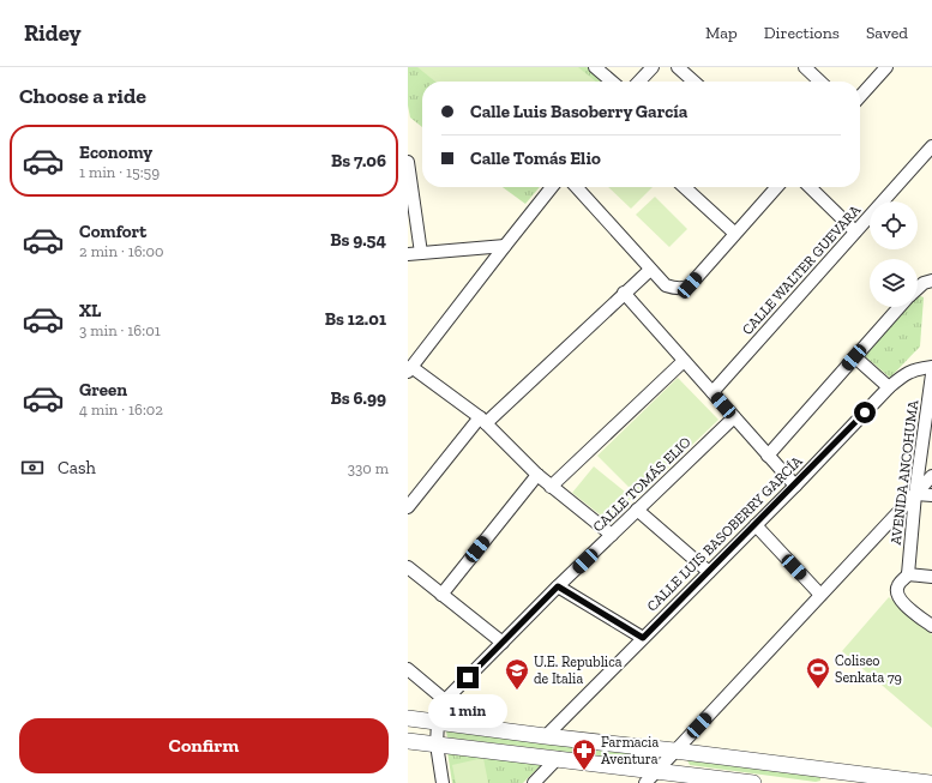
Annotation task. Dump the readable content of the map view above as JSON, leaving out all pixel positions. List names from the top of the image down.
{
  "streets": {
    "street": [
      "CALLE WALTER GUEVARA",
      "AVENIDA ANCOHUMA",
      "CALLE TOMÁS ELIO",
      "CALLE LUIS BASOBERRY GARCÍA"
    ]
  },
  "places": {
    "sports": ["Coliseo Senkata 79"],
    "school or university": ["U.E. Republica de Italia"],
    "pharmacy": ["Farmacia Aventura"]
  },
  "page": {
    "header": "Ridey",
    "nav": ["Map", "Directions", "Saved"],
    "heading": "Choose a ride",
    "banner": ["Calle Luis Basoberry García", "Calle Tomás Elio"],
    "list": [
      {
        "name": "Economy",
        "note": "1 min · 15:59",
        "value": "Bs 7.06"
      },
      {
        "name": "Comfort",
        "note": "2 min · 16:00",
        "value": "Bs 9.54"
      },
      {
        "name": "XL",
        "note": "3 min · 16:01",
        "value": "Bs 12.01"
      },
      {
        "name": "Green",
        "note": "4 min · 16:02",
        "value": "Bs 6.99"
      }
    ],
    "pay": ["Cash", "330 m"],
    "bubble": "1 min",
    "buttons": "Confirm"
  }
}
